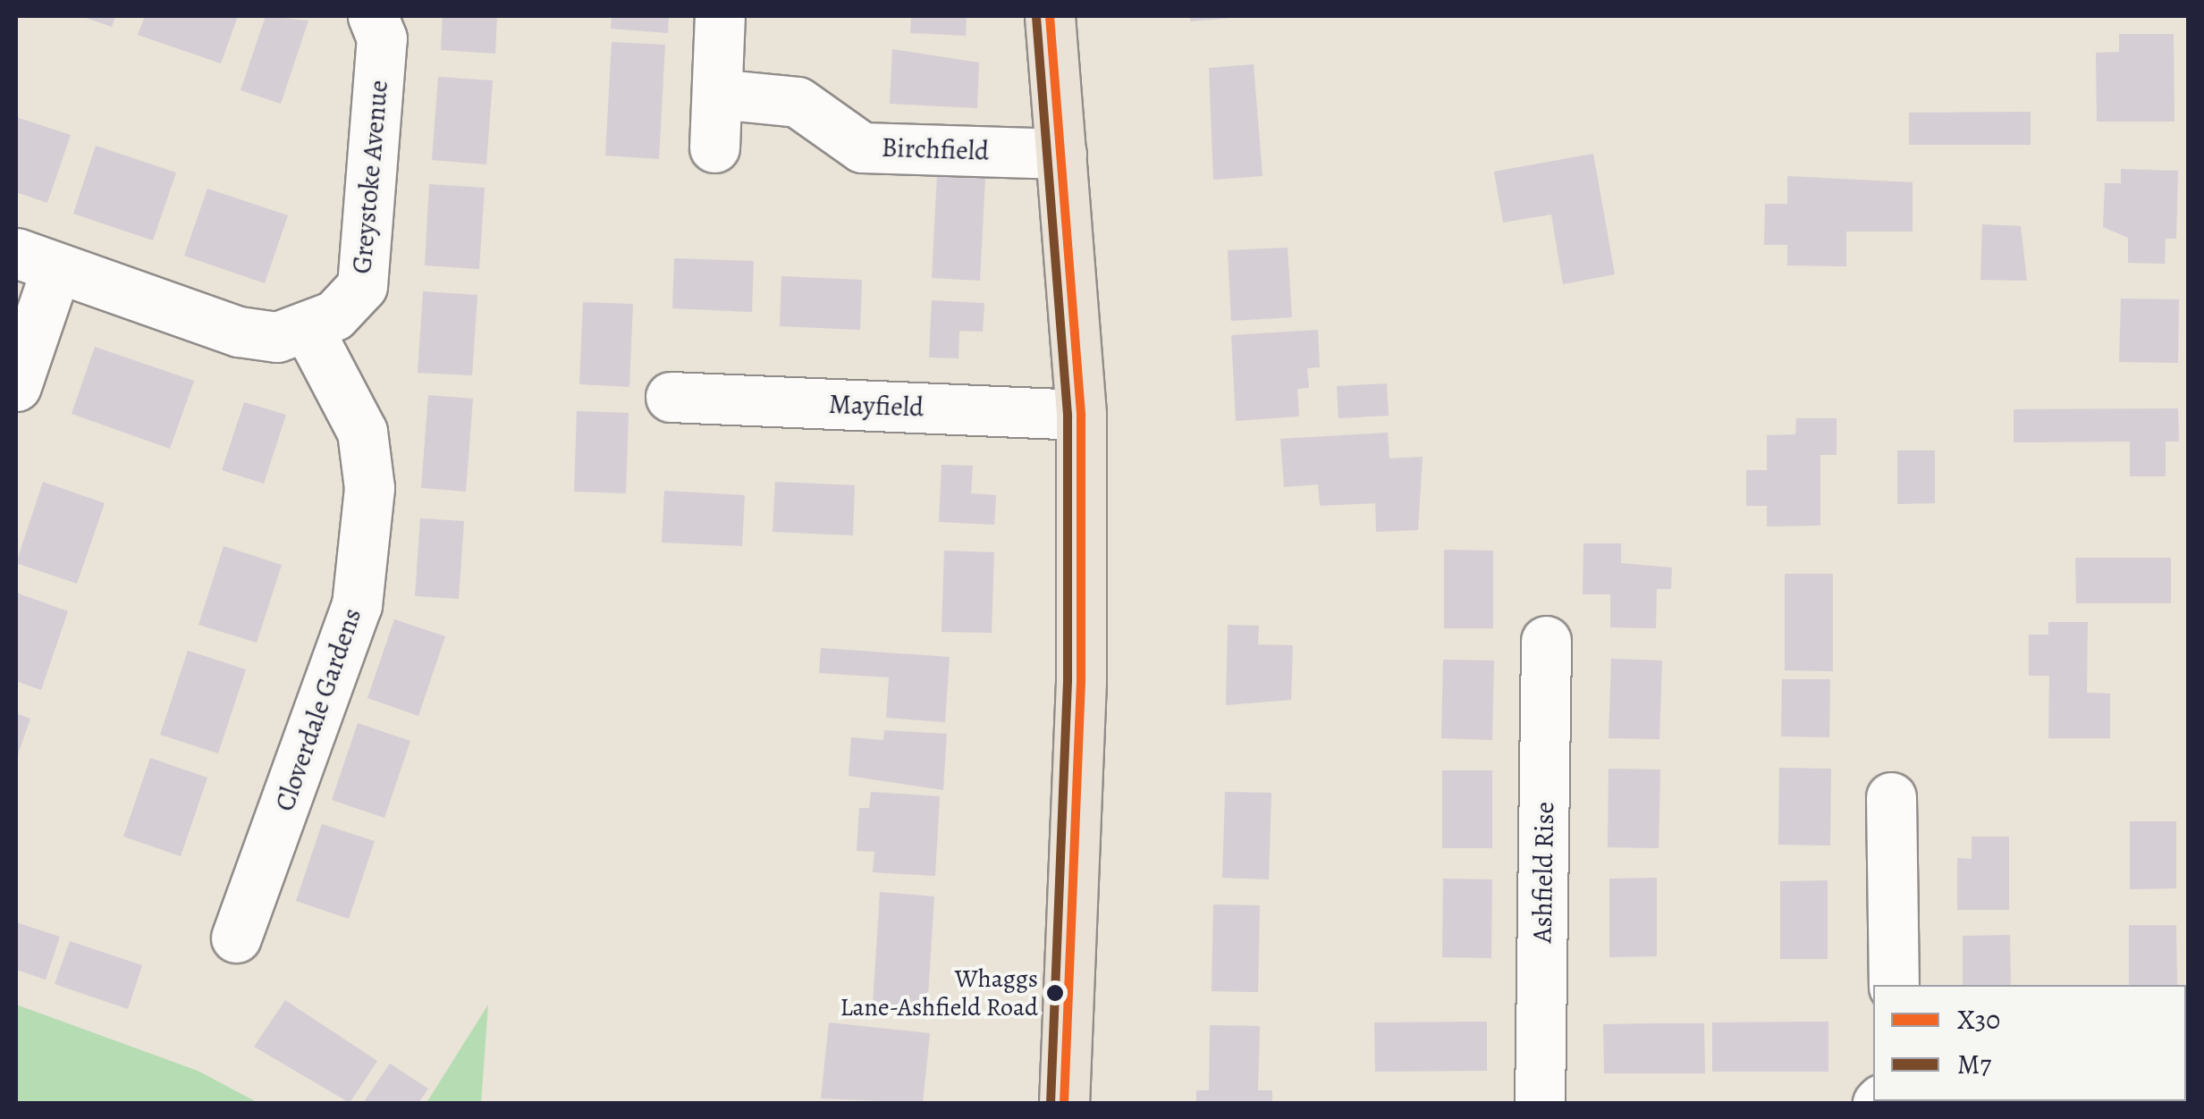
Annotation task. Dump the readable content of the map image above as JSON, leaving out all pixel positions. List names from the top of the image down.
{
  "streets": {
    "street": [
      "Birchfield",
      "Greystoke Avenue",
      "Mayfield",
      "Cloverdale Gardens",
      "Ashfield Rise"
    ]
  },
  "crossings": [
    ["Greystoke Avenue", "Cloverdale Gardens"]
  ],
  "places": ["Whaggs Lane-Ashfield Road"],
  "lines": ["transit line X30", "transit line M7"],
  "legend": ["X30", "M7"]
}
